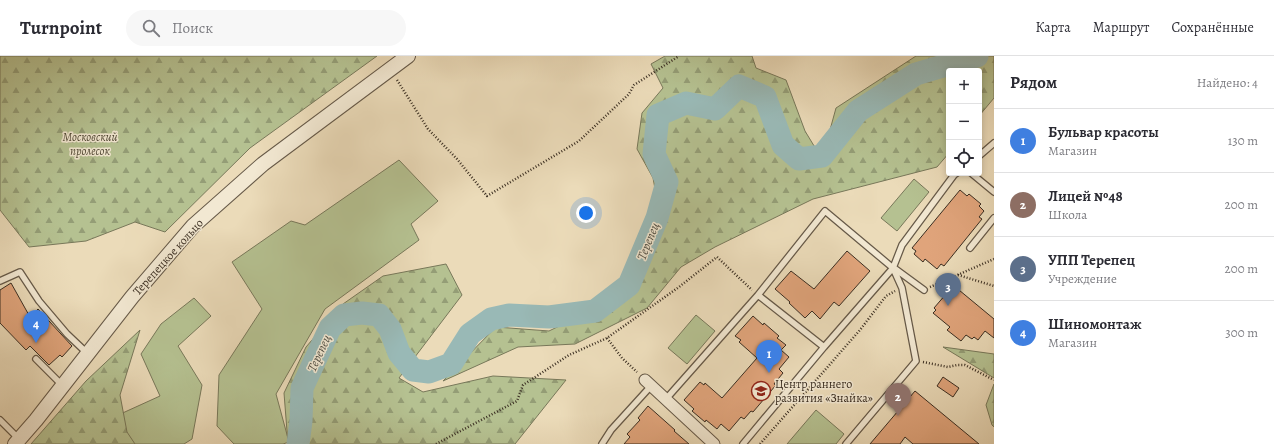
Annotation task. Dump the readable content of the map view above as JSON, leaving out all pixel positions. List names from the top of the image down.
{
  "streets": {
    "street": ["Терепецкое кольцо"]
  },
  "water": ["Терепец"],
  "parks": ["Московский пролесок"],
  "places": {
    "school or university": ["Центр раннего развития «Знайка»"]
  },
  "page": {
    "header": "Turnpoint",
    "search": "Поиск",
    "nav": ["Карта", "Маршрут", "Сохранённые"],
    "heading": ["Рядом", "Найдено: 4"],
    "map_buttons": ["+", "−"],
    "list": [
      {
        "mark": "1",
        "name": "Бульвар красоты",
        "note": "Магазин",
        "value": "130 m"
      },
      {
        "mark": "2",
        "name": "Лицей №48",
        "note": "Школа",
        "value": "200 m"
      },
      {
        "mark": "3",
        "name": "УПП Терепец",
        "note": "Учреждение",
        "value": "200 m"
      },
      {
        "mark": "4",
        "name": "Шиномонтаж",
        "note": "Магазин",
        "value": "300 m"
      }
    ],
    "pins": [
      "3",
      "4",
      "1",
      "2"
    ]
  }
}
